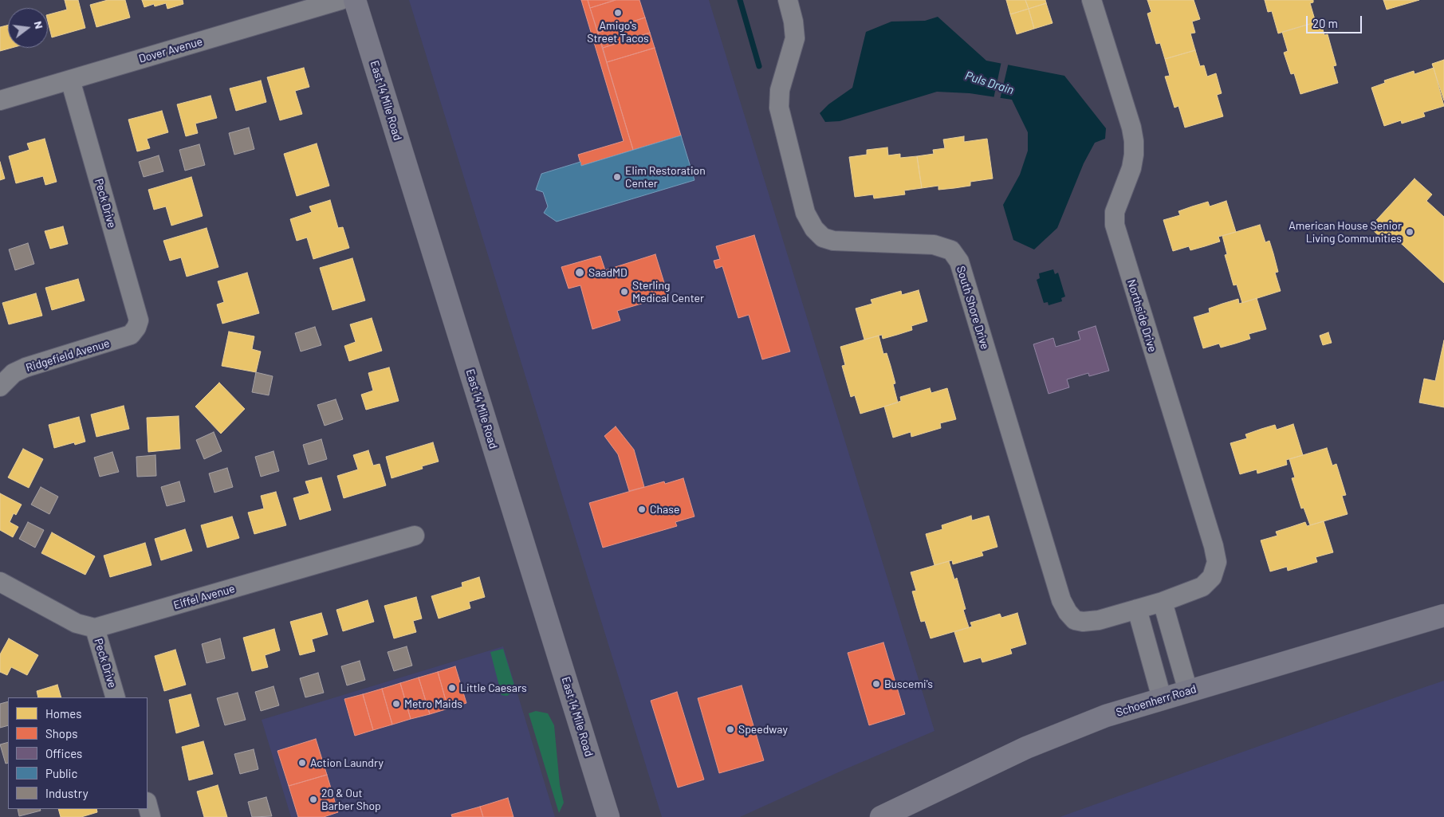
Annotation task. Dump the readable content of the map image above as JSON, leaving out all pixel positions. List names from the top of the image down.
{
  "streets": {
    "main road": ["East 14 Mile Road", "Schoenherr Road"],
    "street": [
      "Dover Avenue",
      "Peck Drive",
      "South Shore Drive",
      "Northside Drive",
      "Ridgefield Avenue",
      "Eiffel Avenue"
    ]
  },
  "crossings": [
    ["Dover Avenue", "Peck Drive"],
    ["Peck Drive", "Ridgefield Avenue"],
    ["Peck Drive", "Eiffel Avenue"],
    ["South Shore Drive", "Northside Drive"]
  ],
  "water": ["Puls Drain"],
  "places": [
    "Amigo's Street Tacos",
    "Elim Restoration Center",
    "American House Senior Living Communities",
    "SaadMD",
    "Sterling Medical Center",
    "Chase",
    "Buscemi's",
    "Little Caesars",
    "Metro Maids",
    "Speedway",
    "Action Laundry",
    "20 & Out Barber Shop"
  ],
  "legend": [
    "Homes",
    "Shops",
    "Offices",
    "Public",
    "Industry"
  ],
  "scale_bar": "20 m",
  "north": "right"
}
